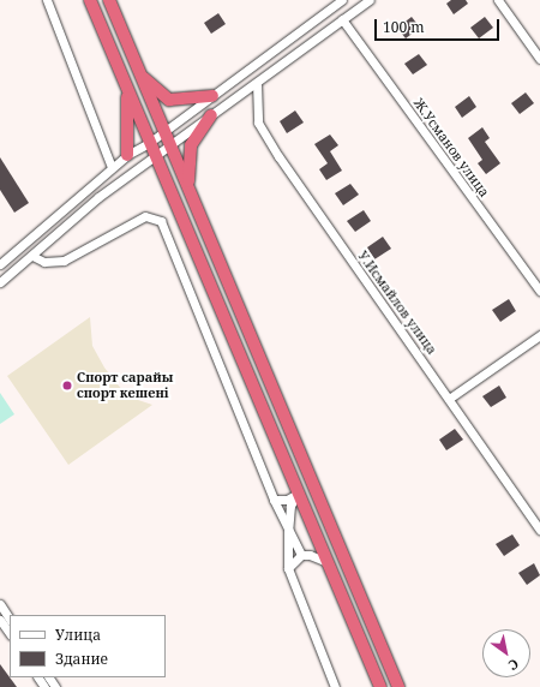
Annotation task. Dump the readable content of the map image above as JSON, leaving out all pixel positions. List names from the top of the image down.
{
  "streets": {
    "street": ["Ж.Усманов улица", "У.Исмайлов улица"]
  },
  "places": ["Спорт сарайы спорт кешені"],
  "legend": ["Улица", "Здание"],
  "scale_bar": "100 m",
  "north": "bottom right"
}
